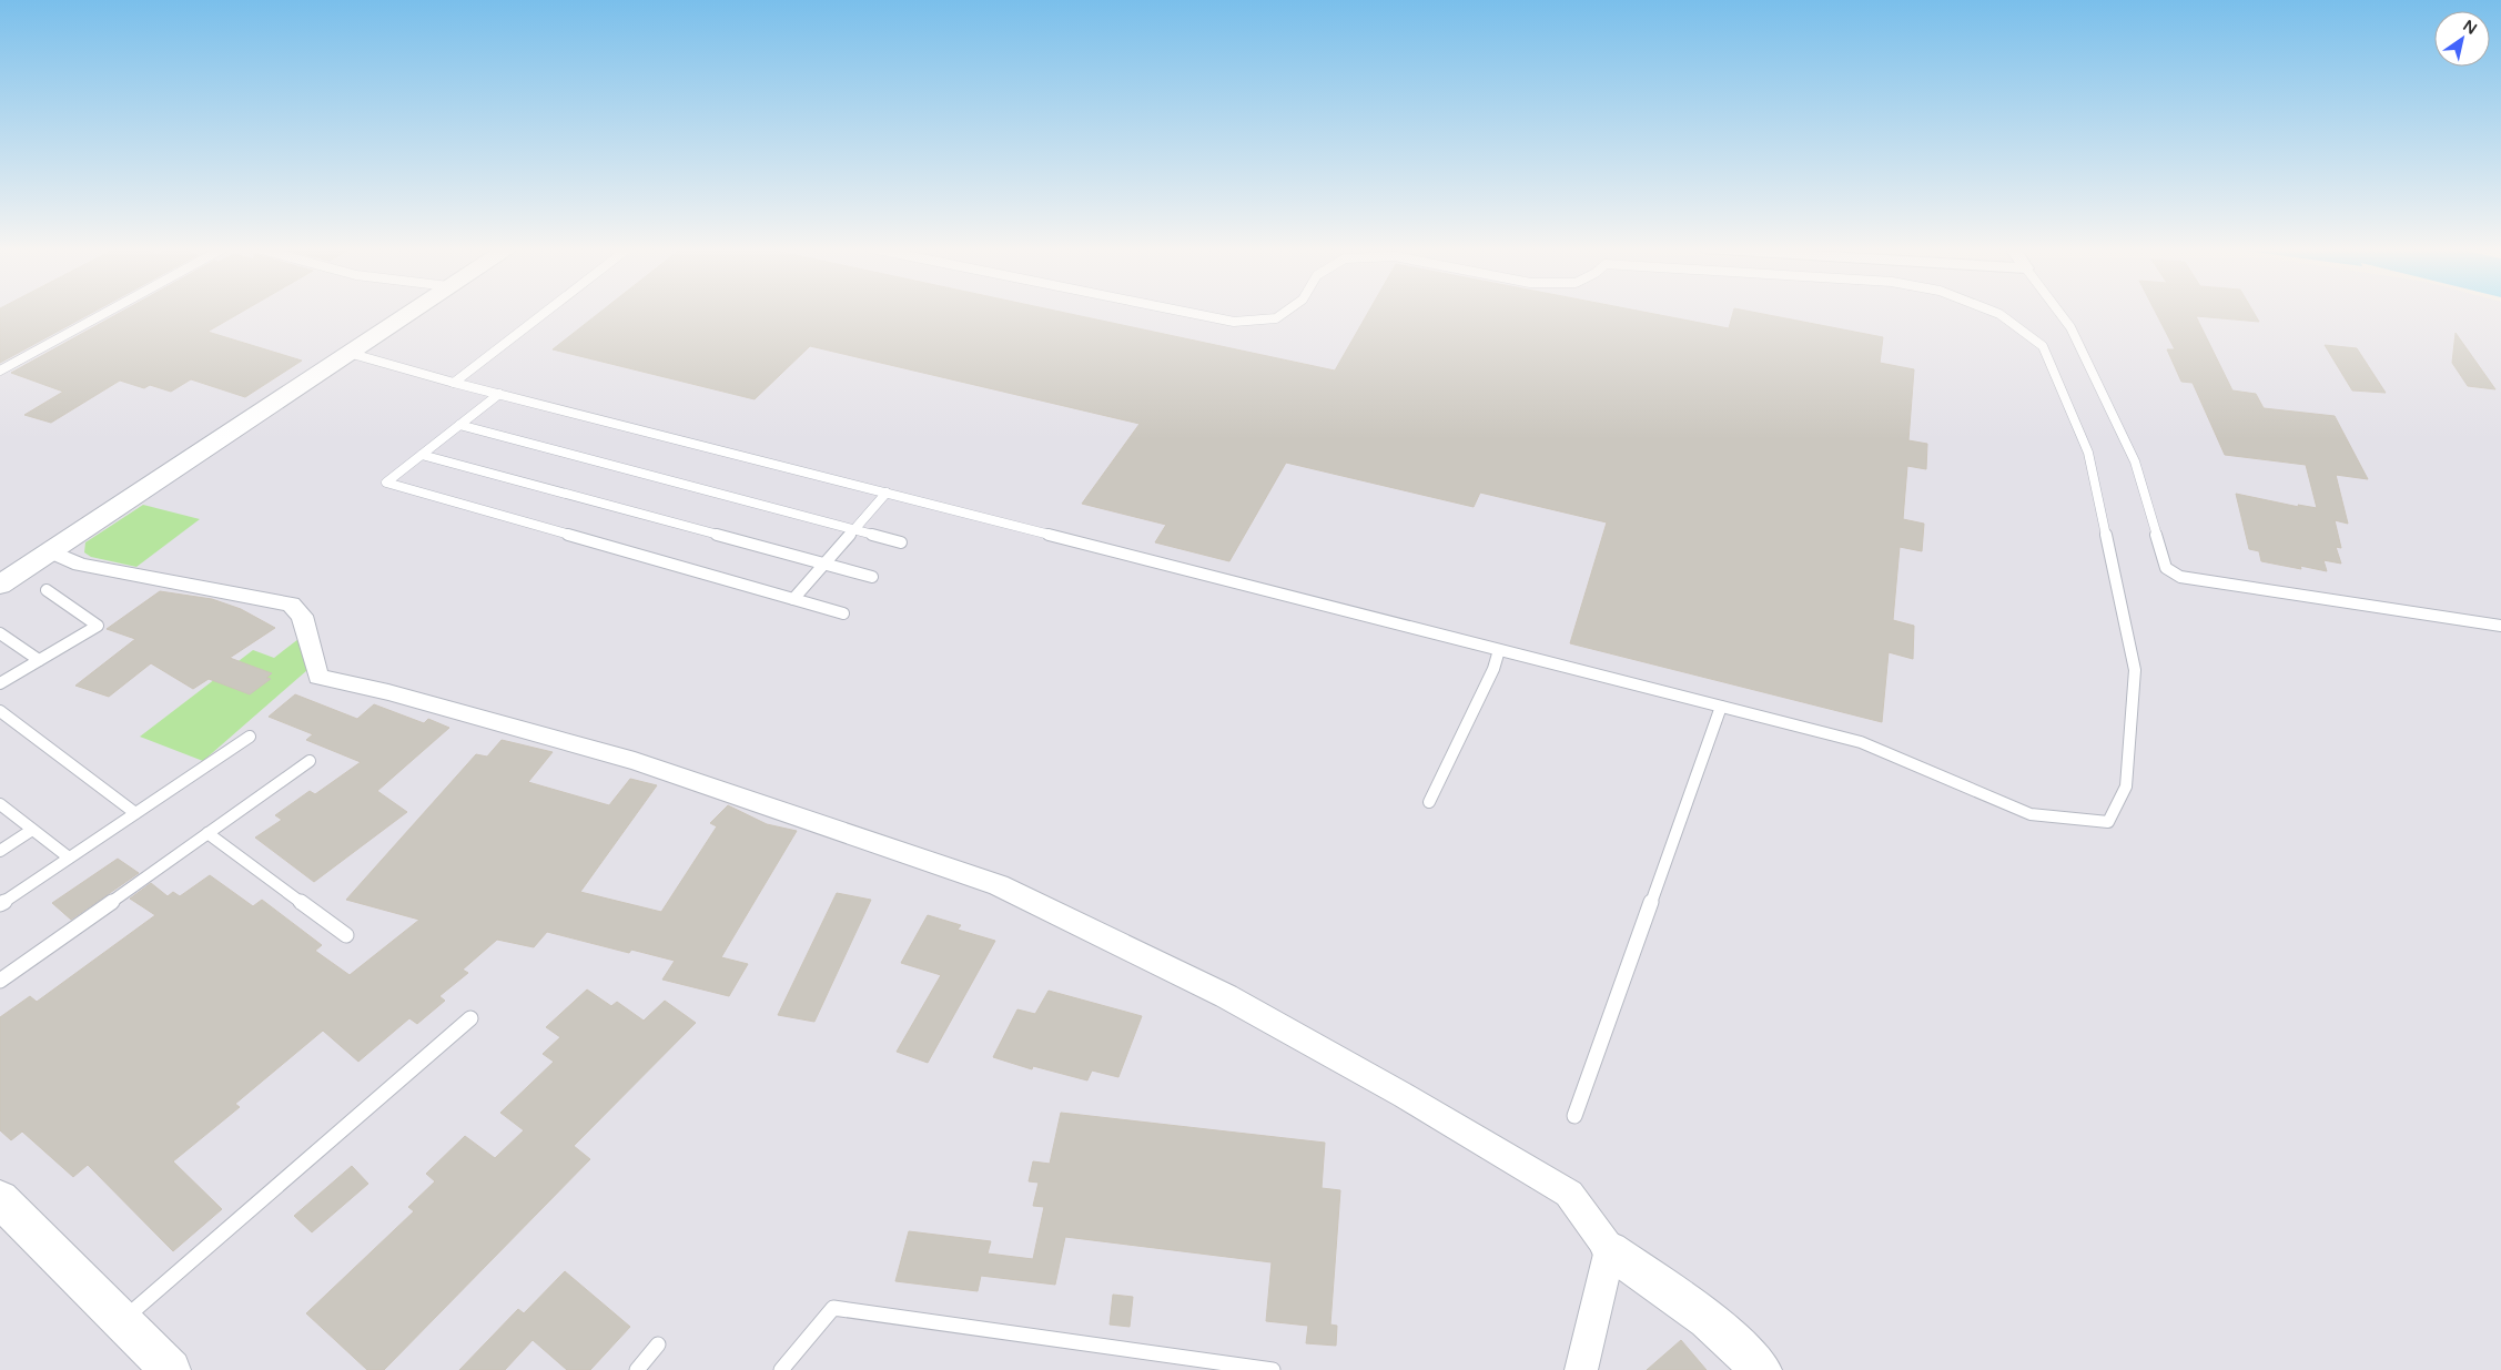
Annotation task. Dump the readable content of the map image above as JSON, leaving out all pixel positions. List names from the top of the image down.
{
  "north": "top right"
}
